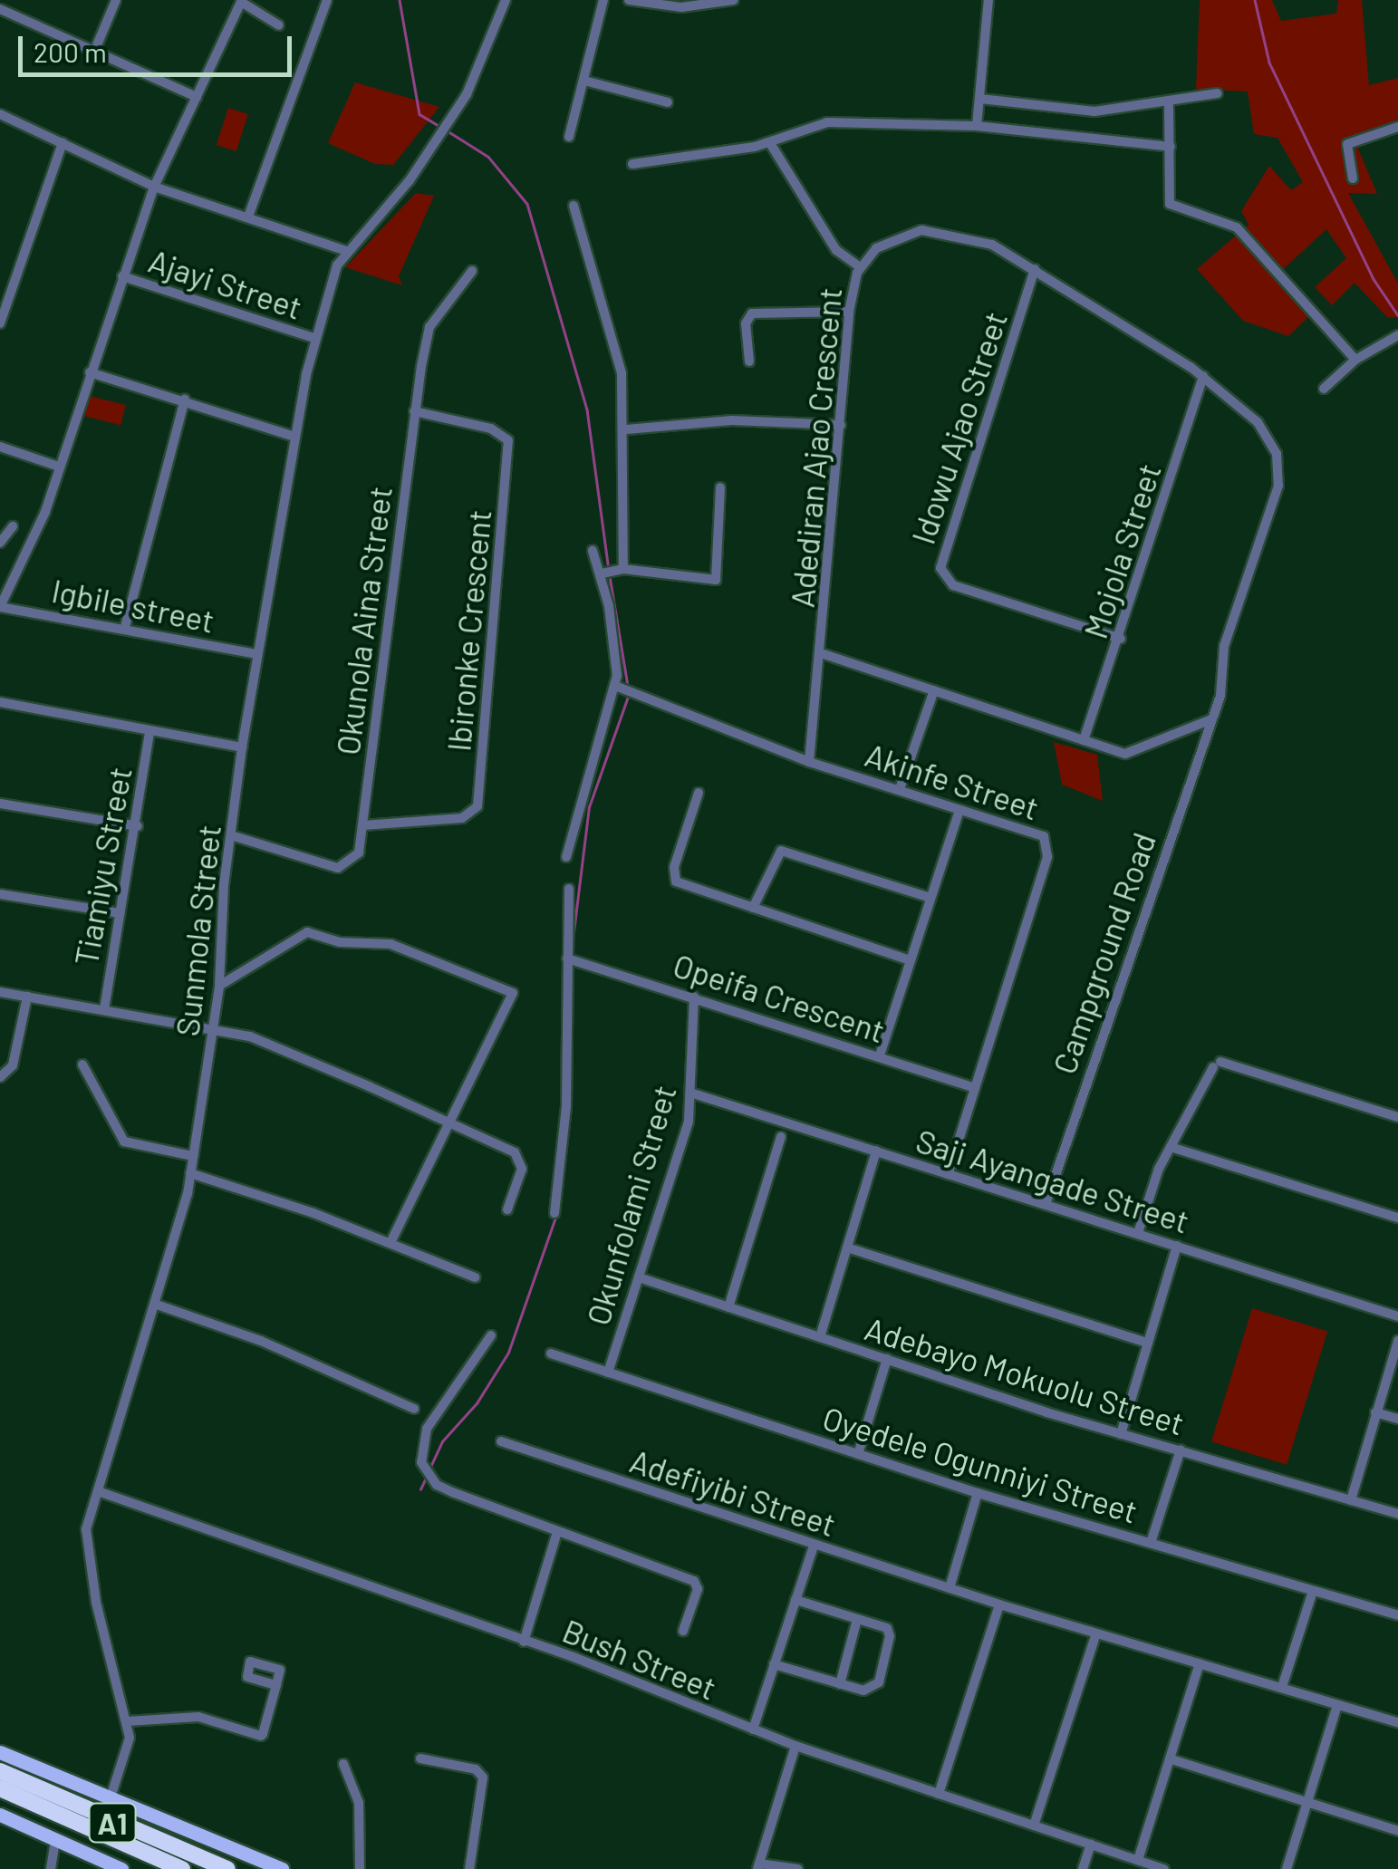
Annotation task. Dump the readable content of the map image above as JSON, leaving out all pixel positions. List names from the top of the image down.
{
  "streets": {
    "highway": ["A1"],
    "street": [
      "Ajayi Street",
      "Idowu Ajao Street",
      "Adediran Ajao Crescent",
      "Mojola Street",
      "Igbile street",
      "Okunola Aina Street",
      "Ibironke Crescent",
      "Akinfe Street",
      "Tiamiyu Street",
      "Sunmola Street",
      "Campground Road",
      "Opeifa Crescent",
      "Saji Ayangade Street",
      "Okunfolami Street",
      "Adebayo Mokuolu Street",
      "Oyedele Ogunniyi Street",
      "Adefiyibi Street",
      "Bush Street"
    ]
  },
  "crossings": [
    ["Ajayi Street", "Sunmola Street"],
    ["Idowu Ajao Street", "Adediran Ajao Crescent"],
    ["Idowu Ajao Street", "Mojola Street"],
    ["Adediran Ajao Crescent", "Mojola Street"],
    ["Adediran Ajao Crescent", "Akinfe Street"],
    ["Adediran Ajao Crescent", "Campground Road"],
    ["Igbile street", "Sunmola Street"],
    ["Okunola Aina Street", "Ibironke Crescent"],
    ["Okunola Aina Street", "Sunmola Street"],
    ["Akinfe Street", "Opeifa Crescent"],
    ["Akinfe Street", "Saji Ayangade Street"],
    ["Sunmola Street", "Bush Street"],
    ["Campground Road", "Saji Ayangade Street"],
    ["Opeifa Crescent", "Okunfolami Street"],
    ["Saji Ayangade Street", "Okunfolami Street"],
    ["Okunfolami Street", "Adebayo Mokuolu Street"],
    ["Okunfolami Street", "Oyedele Ogunniyi Street"]
  ],
  "scale_bar": "200 m"
}
